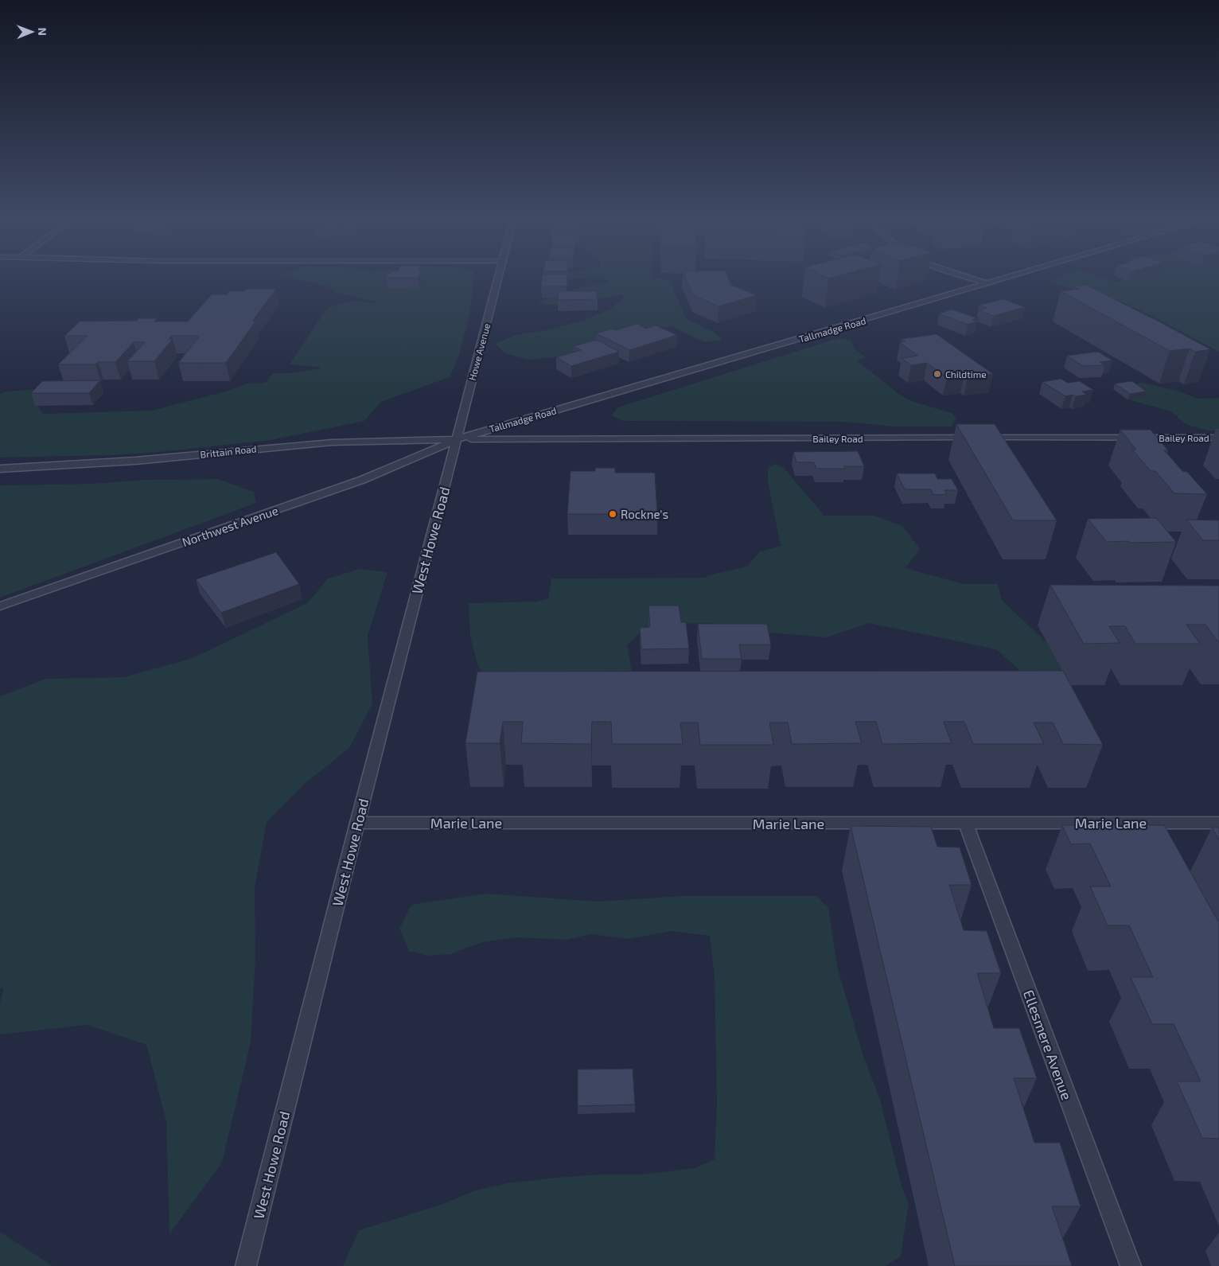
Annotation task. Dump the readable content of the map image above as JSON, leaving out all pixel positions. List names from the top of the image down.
{
  "streets": {
    "street": [
      "Tallmadge Road",
      "Howe Avenue",
      "Bailey Road",
      "Brittain Road",
      "Northwest Avenue",
      "West Howe Road",
      "Marie Lane",
      "Ellesmere Avenue"
    ]
  },
  "crossings": [
    ["Tallmadge Road", "Howe Avenue"],
    ["Tallmadge Road", "Bailey Road"],
    ["Tallmadge Road", "Brittain Road"],
    ["Tallmadge Road", "Northwest Avenue"],
    ["Tallmadge Road", "West Howe Road"],
    ["Howe Avenue", "Bailey Road"],
    ["Howe Avenue", "Brittain Road"],
    ["Howe Avenue", "Northwest Avenue"],
    ["Howe Avenue", "West Howe Road"],
    ["Bailey Road", "Brittain Road"],
    ["Bailey Road", "Northwest Avenue"],
    ["Bailey Road", "West Howe Road"],
    ["Brittain Road", "Northwest Avenue"],
    ["Brittain Road", "West Howe Road"],
    ["Northwest Avenue", "West Howe Road"],
    ["West Howe Road", "Marie Lane"],
    ["Marie Lane", "Ellesmere Avenue"]
  ],
  "places": ["Childtime", "Rockne's"],
  "north": "right"
}
